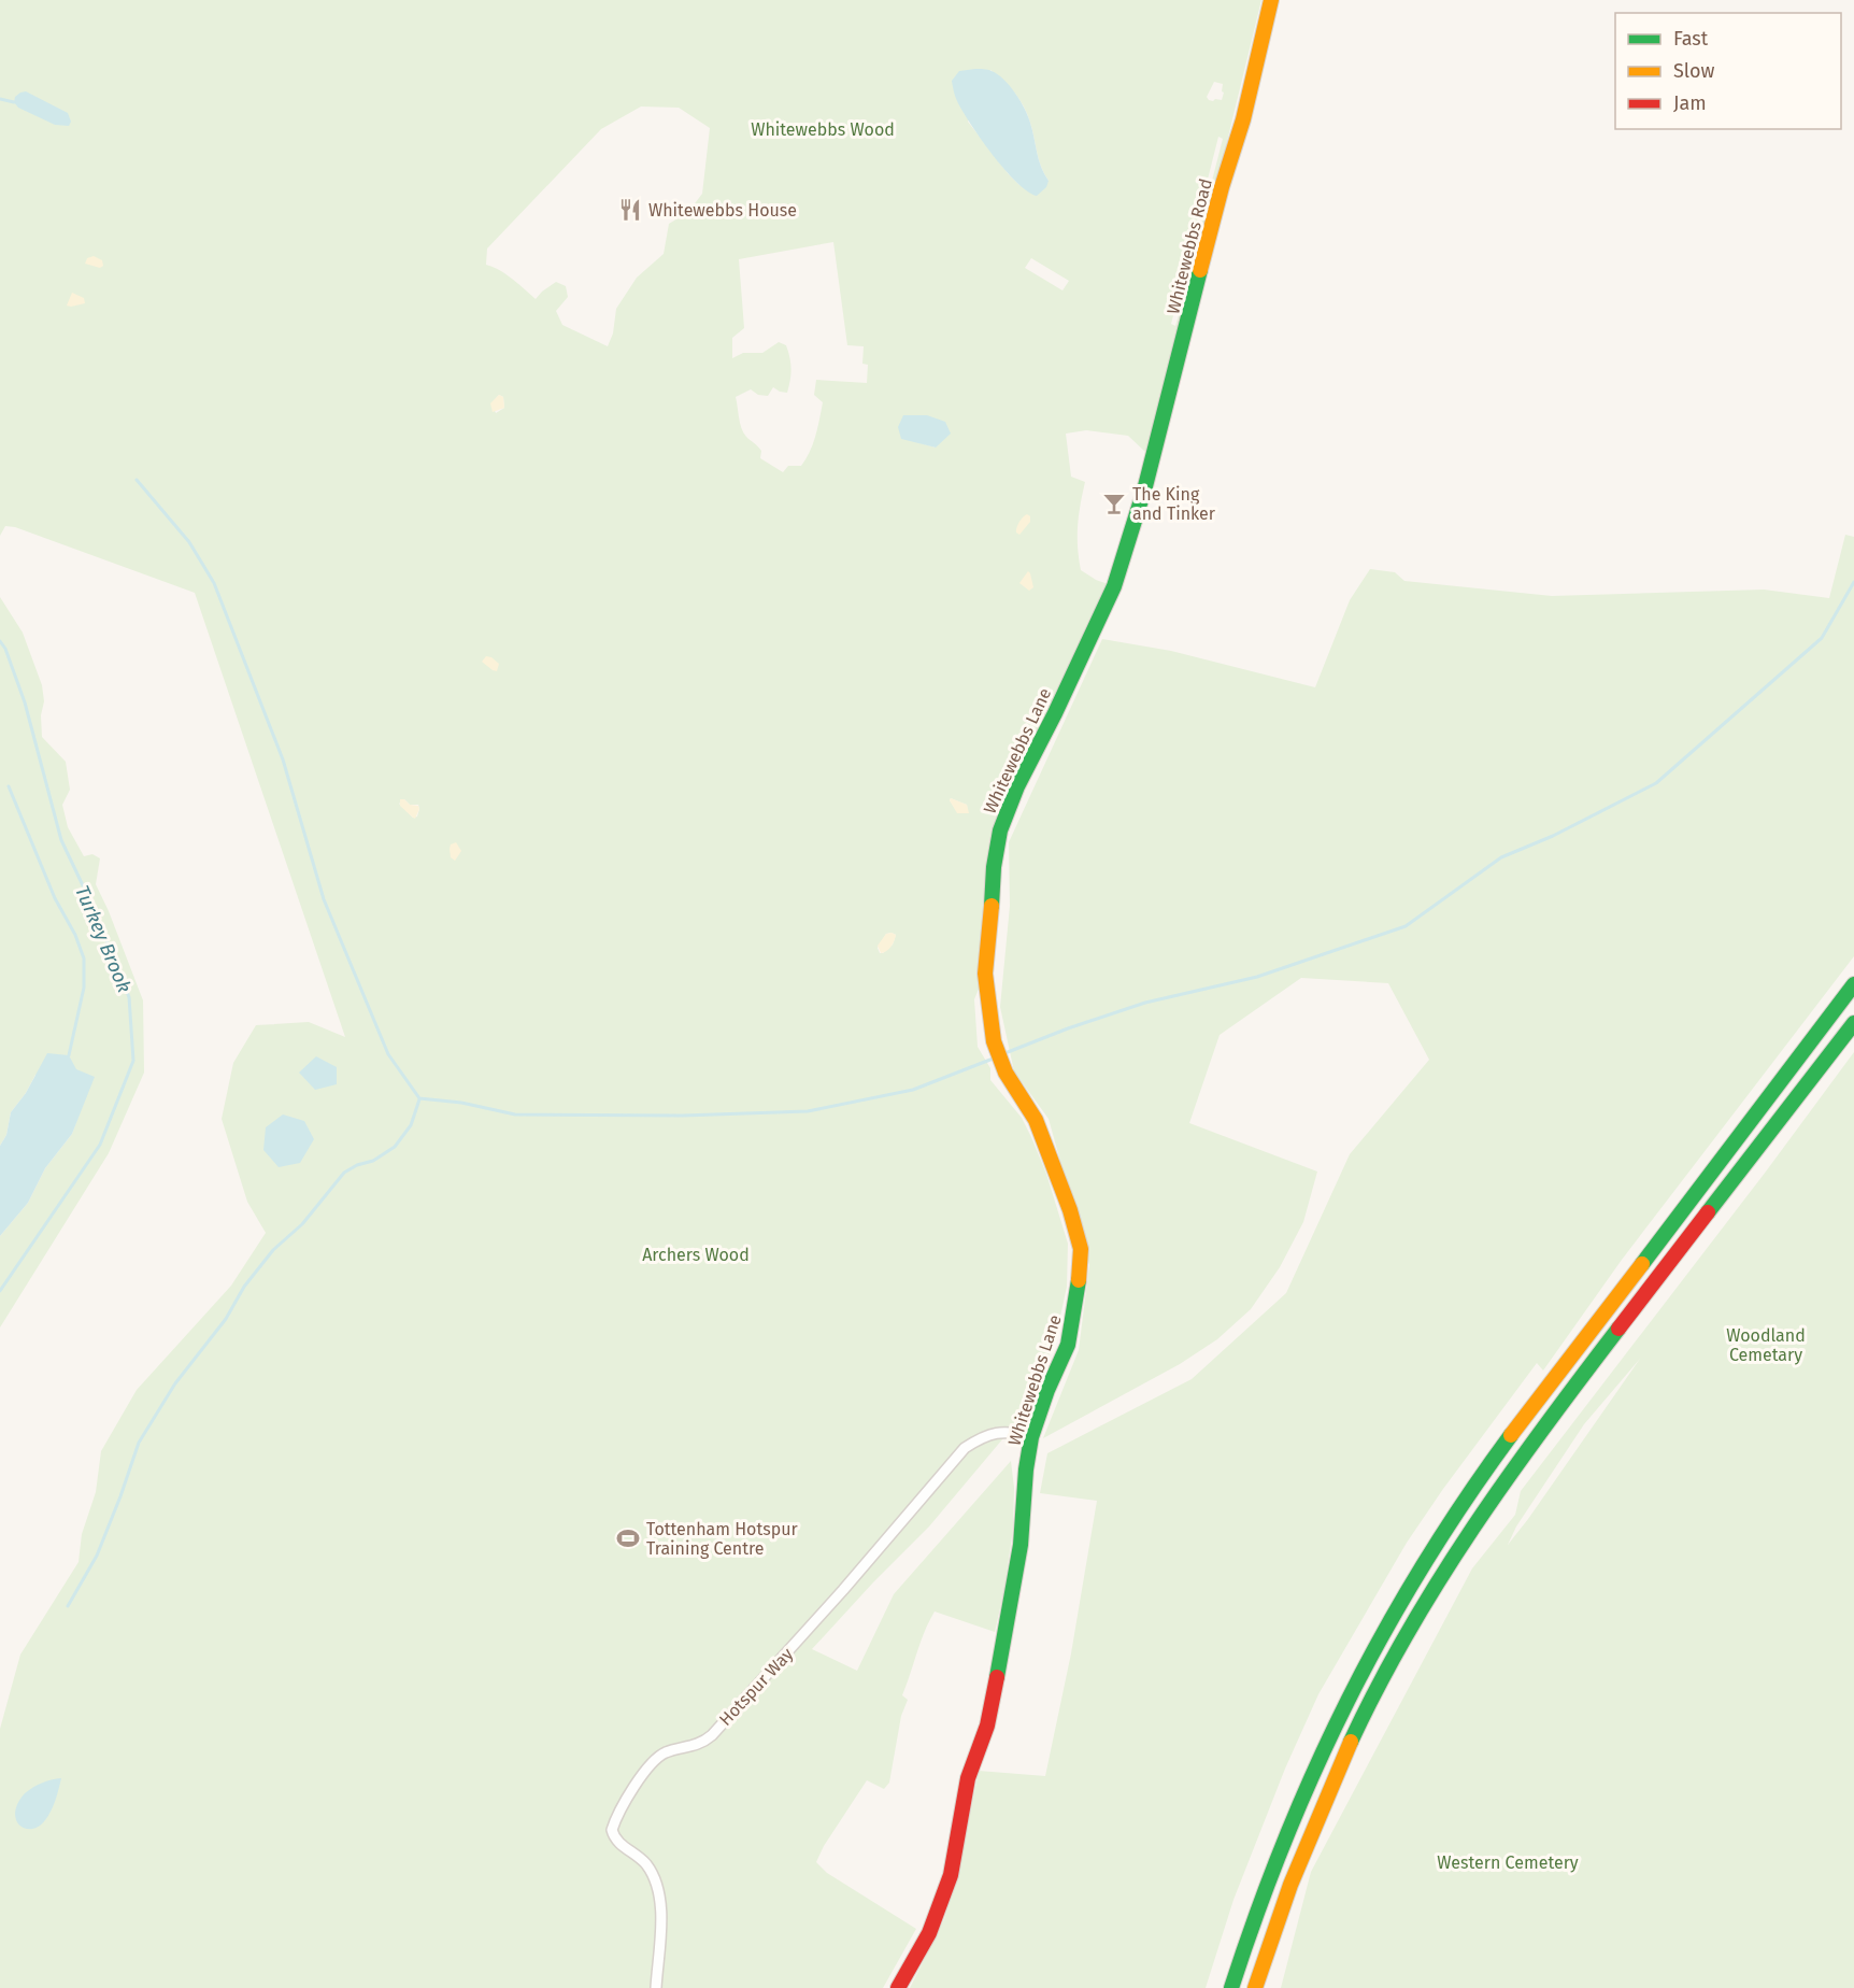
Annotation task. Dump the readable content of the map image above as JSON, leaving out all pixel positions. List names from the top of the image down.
{
  "streets": {
    "main road": ["Whitewebbs Road", "Whitewebbs Lane"],
    "street": ["Hotspur Way"]
  },
  "crossings": [
    ["Whitewebbs Road", "Whitewebbs Lane"],
    ["Whitewebbs Lane", "Hotspur Way"]
  ],
  "water": ["Turkey Brook"],
  "parks": [
    "Whitewebbs Wood",
    "Archers Wood",
    "Woodland Cemetary",
    "Western Cemetery"
  ],
  "places": {
    "restaurant": ["Whitewebbs House"],
    "bar": ["The King and Tinker"],
    "sports": ["Tottenham Hotspur Training Centre"]
  },
  "legend": ["Fast", "Slow", "Jam"]
}
